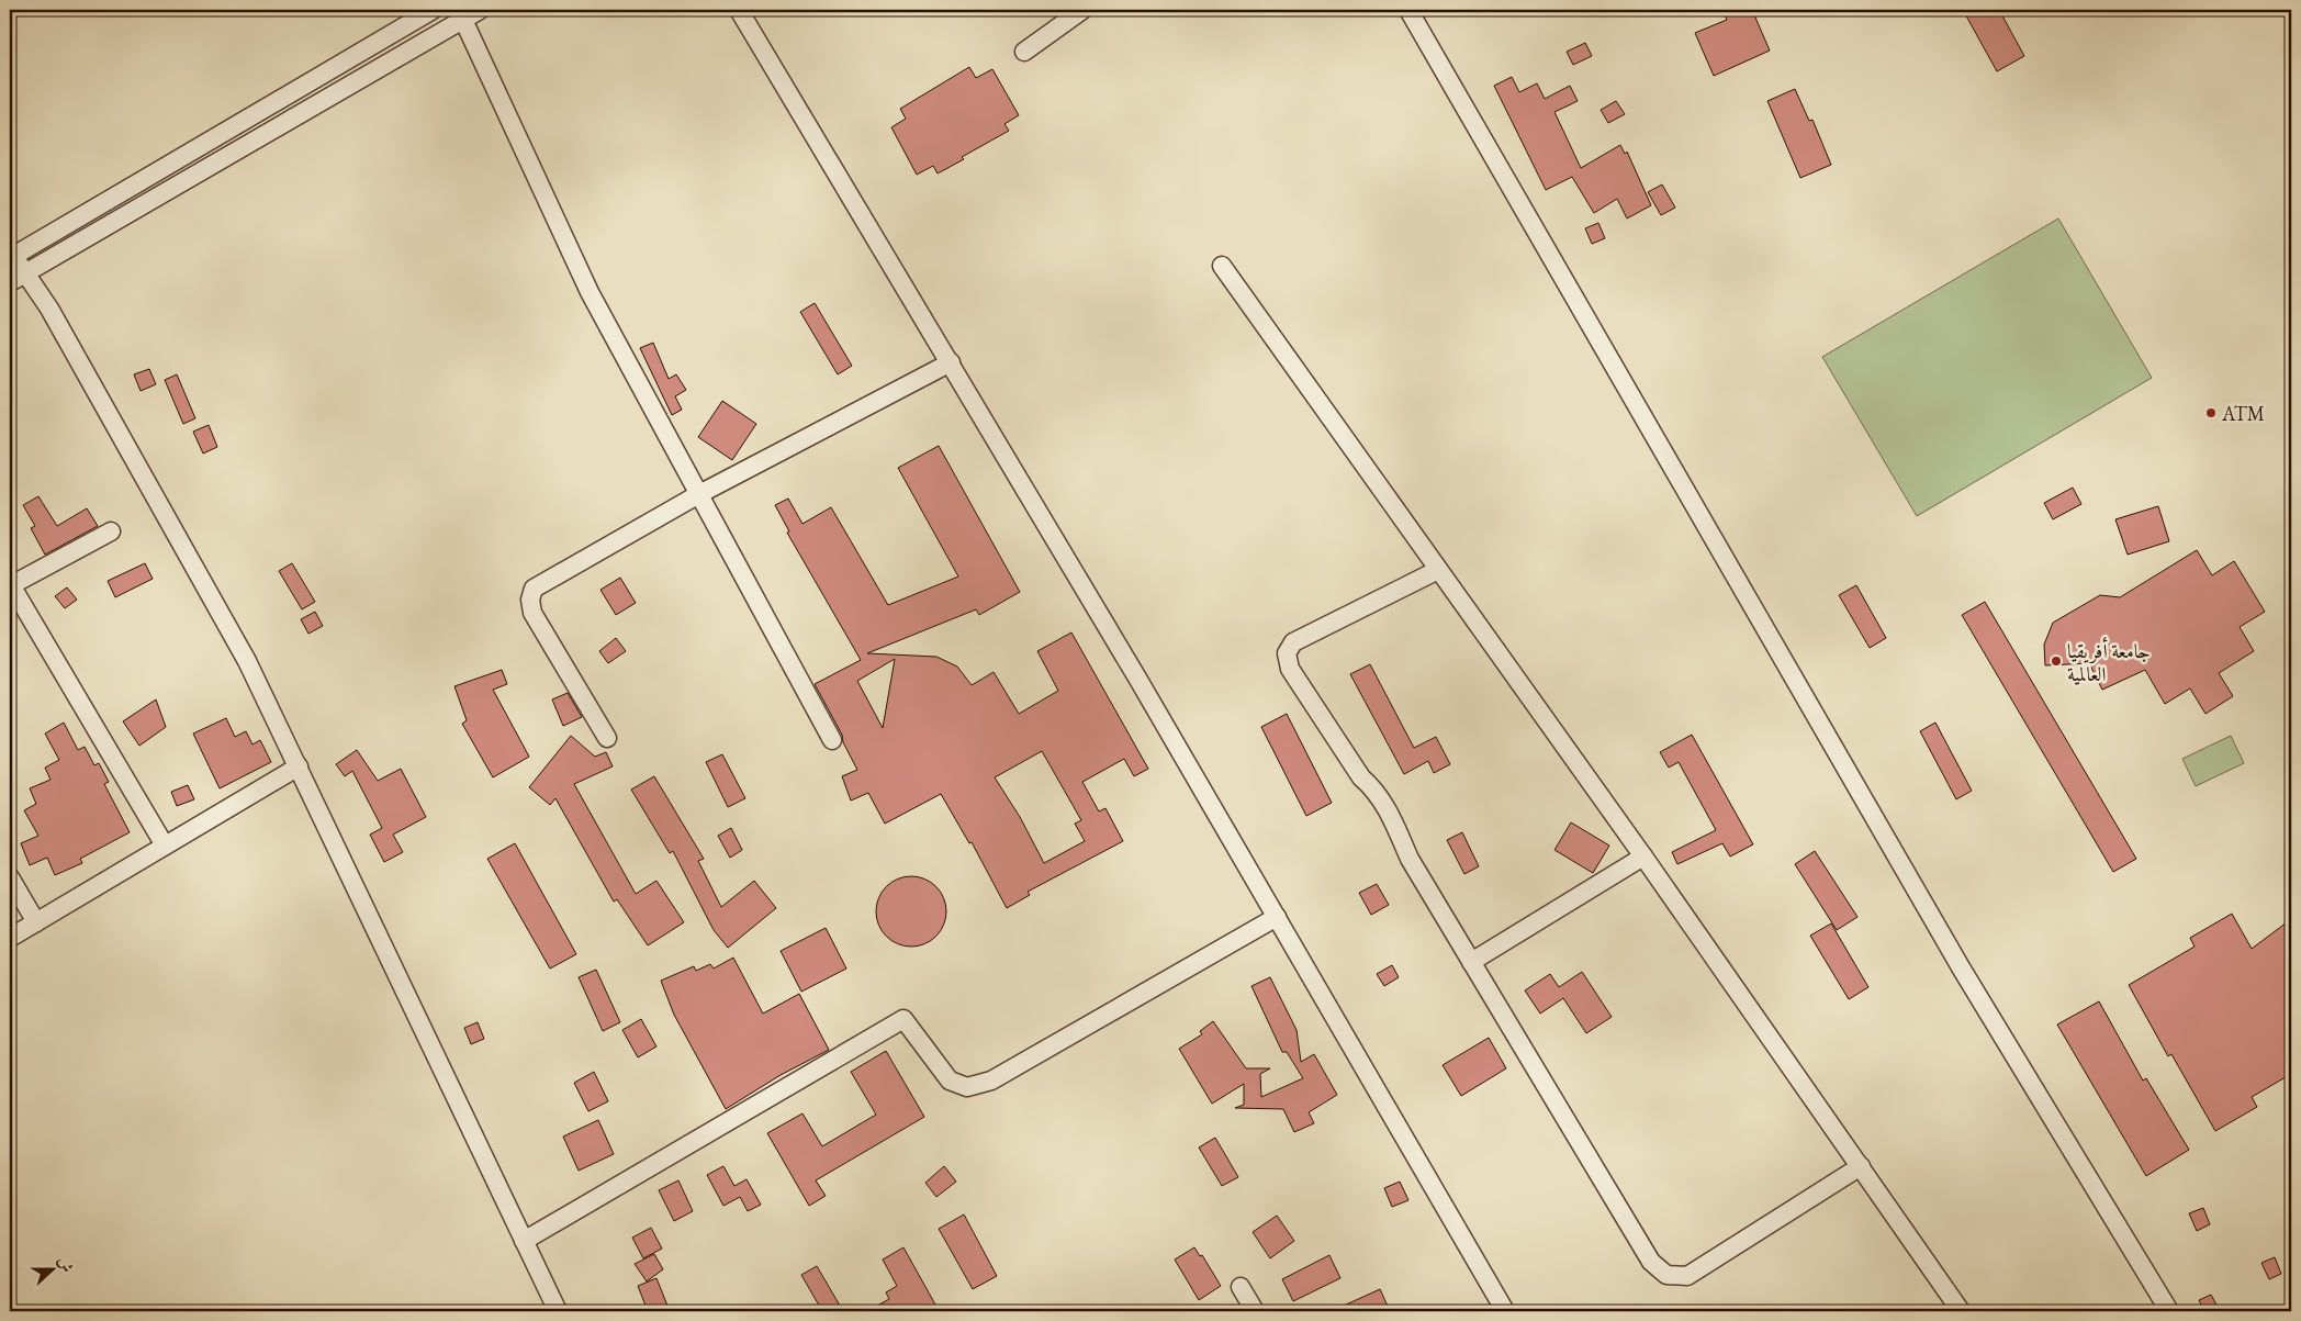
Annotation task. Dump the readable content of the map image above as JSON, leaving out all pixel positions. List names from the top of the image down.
{
  "places": ["ATM", "جامعة أفريقيا العالمية"],
  "north": "right"
}
